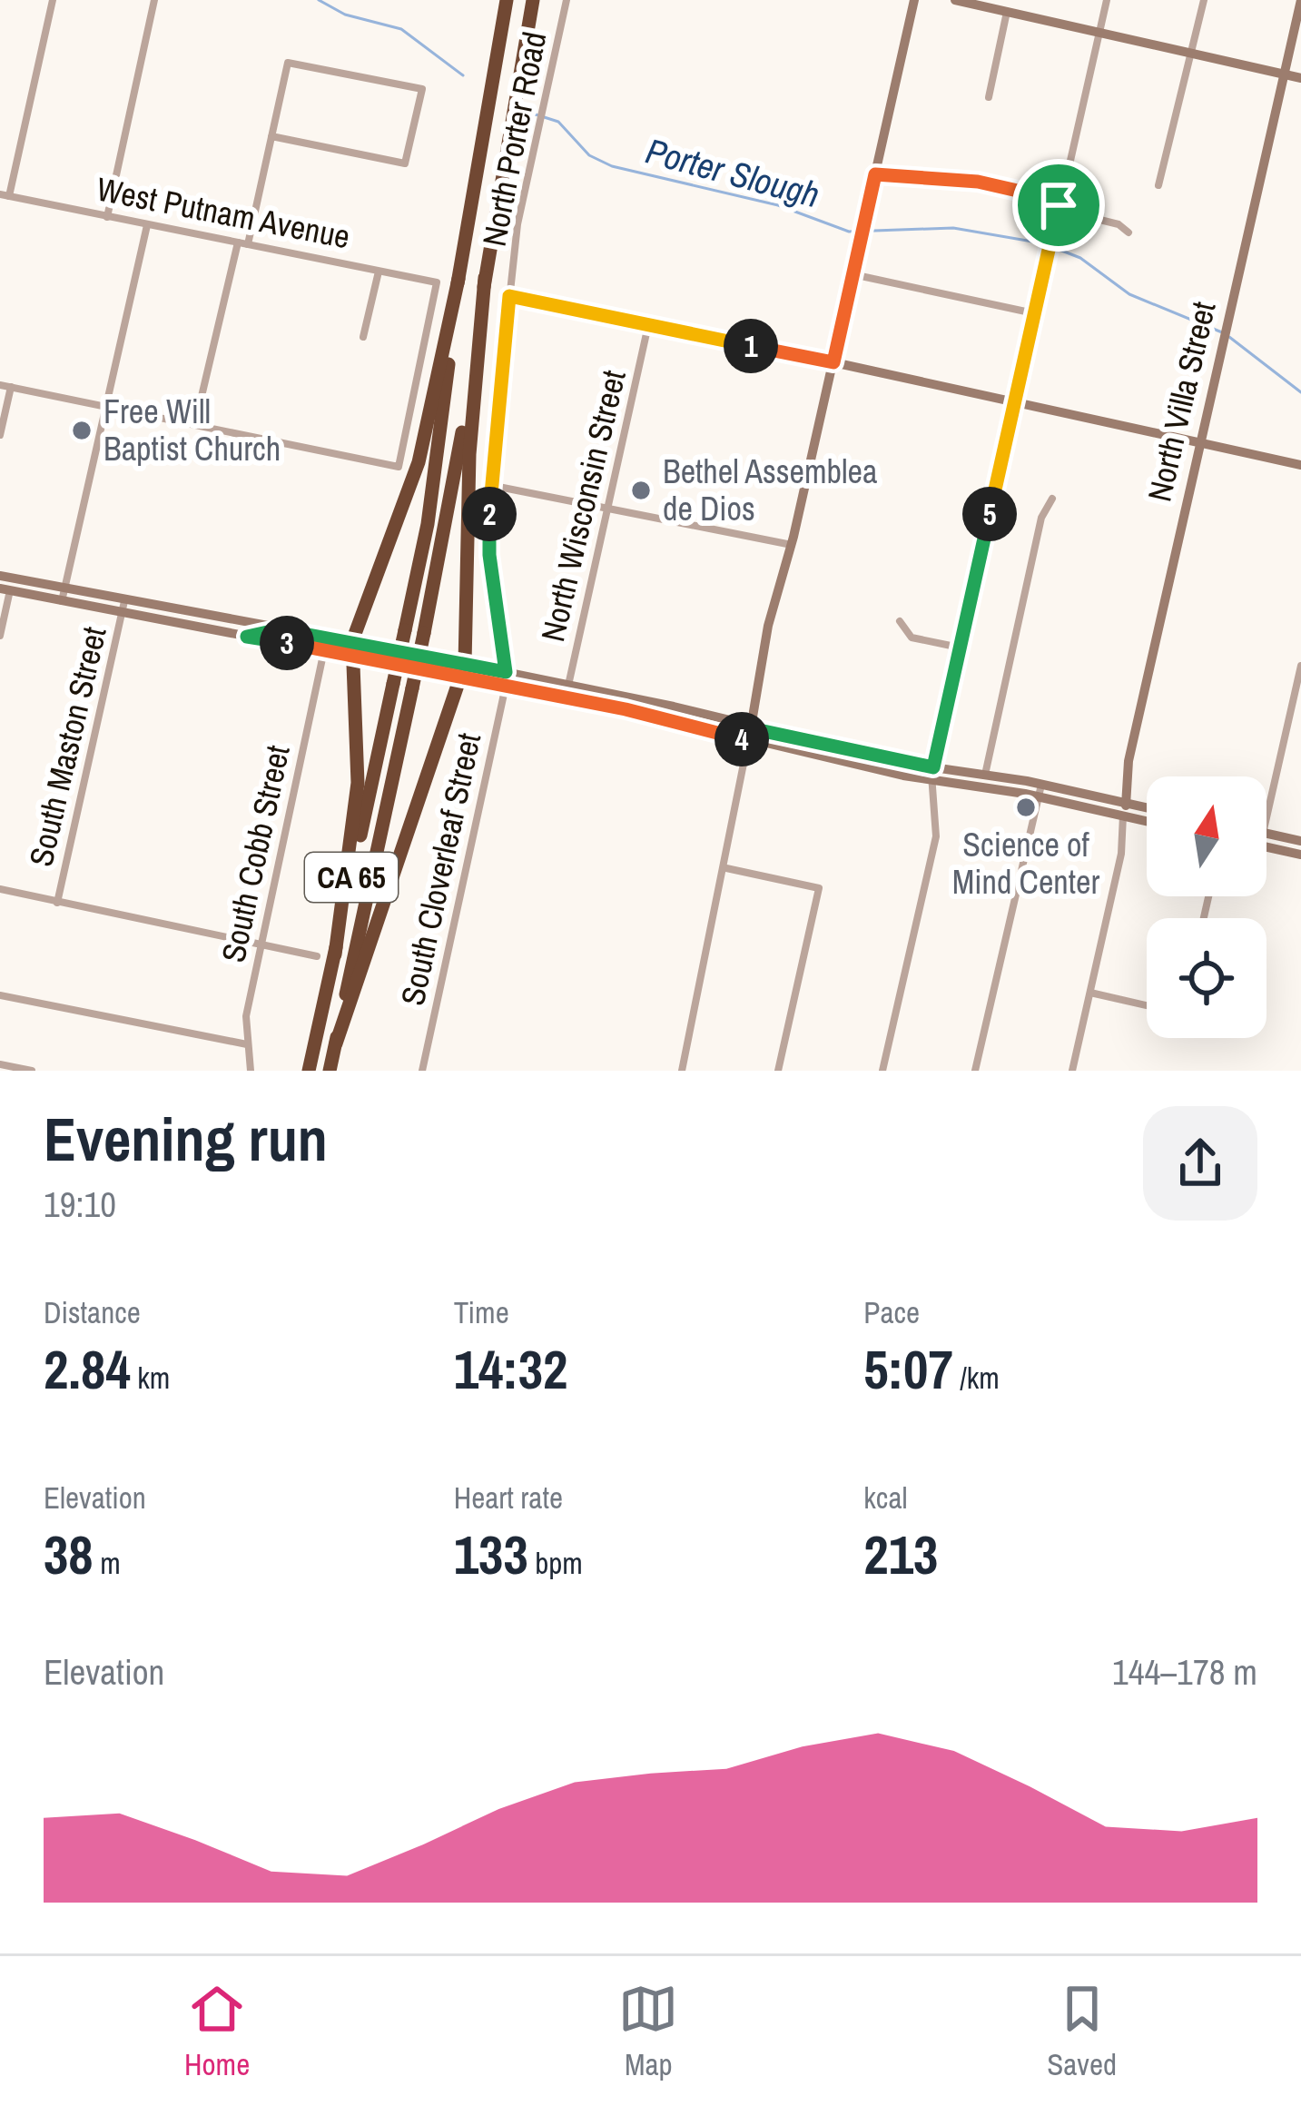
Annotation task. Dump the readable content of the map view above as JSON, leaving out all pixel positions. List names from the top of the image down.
{
  "streets": {
    "highway": ["CA 65"],
    "main road": ["North Villa Street"],
    "street": [
      "North Porter Road",
      "West Putnam Avenue",
      "North Wisconsin Street",
      "South Maston Street",
      "South Cobb Street",
      "South Cloverleaf Street"
    ]
  },
  "crossings": [
    ["North Porter Road", "South Cloverleaf Street"]
  ],
  "water": ["Porter Slough"],
  "places": ["Free Will Baptist Church", "Bethel Assemblea de Dios", "Science of Mind Center"],
  "north": "top",
  "page": {
    "pins": [
      "1",
      "2",
      "5",
      "3",
      "4"
    ],
    "heading": ["Evening run", "19:10"],
    "stats": [
      ["Distance", "2.84 km"],
      ["Time", "14:32"],
      ["Pace", "5:07 /km"],
      ["Elevation", "38 m"],
      ["Heart rate", "133 bpm"],
      ["kcal", "213"]
    ],
    "chart": ["Elevation", "144–178 m"],
    "tabs": ["Home", "Map", "Saved"]
  }
}
